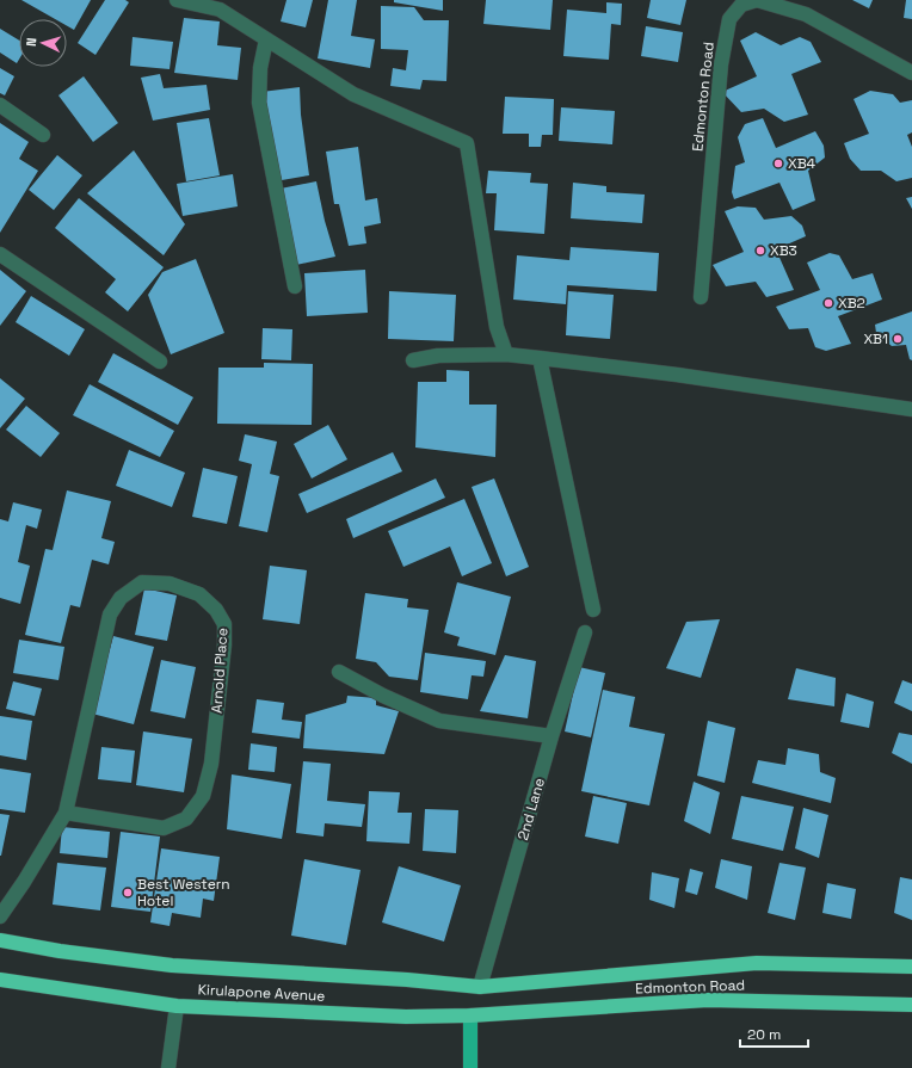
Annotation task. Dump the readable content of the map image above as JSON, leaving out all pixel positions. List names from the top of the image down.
{
  "streets": {
    "highway": ["Edmonton Road", "Kirulapone Avenue"],
    "street": ["Arnold Place", "2nd Lane"]
  },
  "crossings": [
    ["Edmonton Road", "2nd Lane"],
    ["Edmonton Road", "Kirulapone Avenue"],
    ["2nd Lane", "Kirulapone Avenue"]
  ],
  "places": [
    "XB4",
    "XB3",
    "XB2",
    "XB1",
    "Best Western Hotel"
  ],
  "scale_bar": "20 m",
  "north": "left"
}
